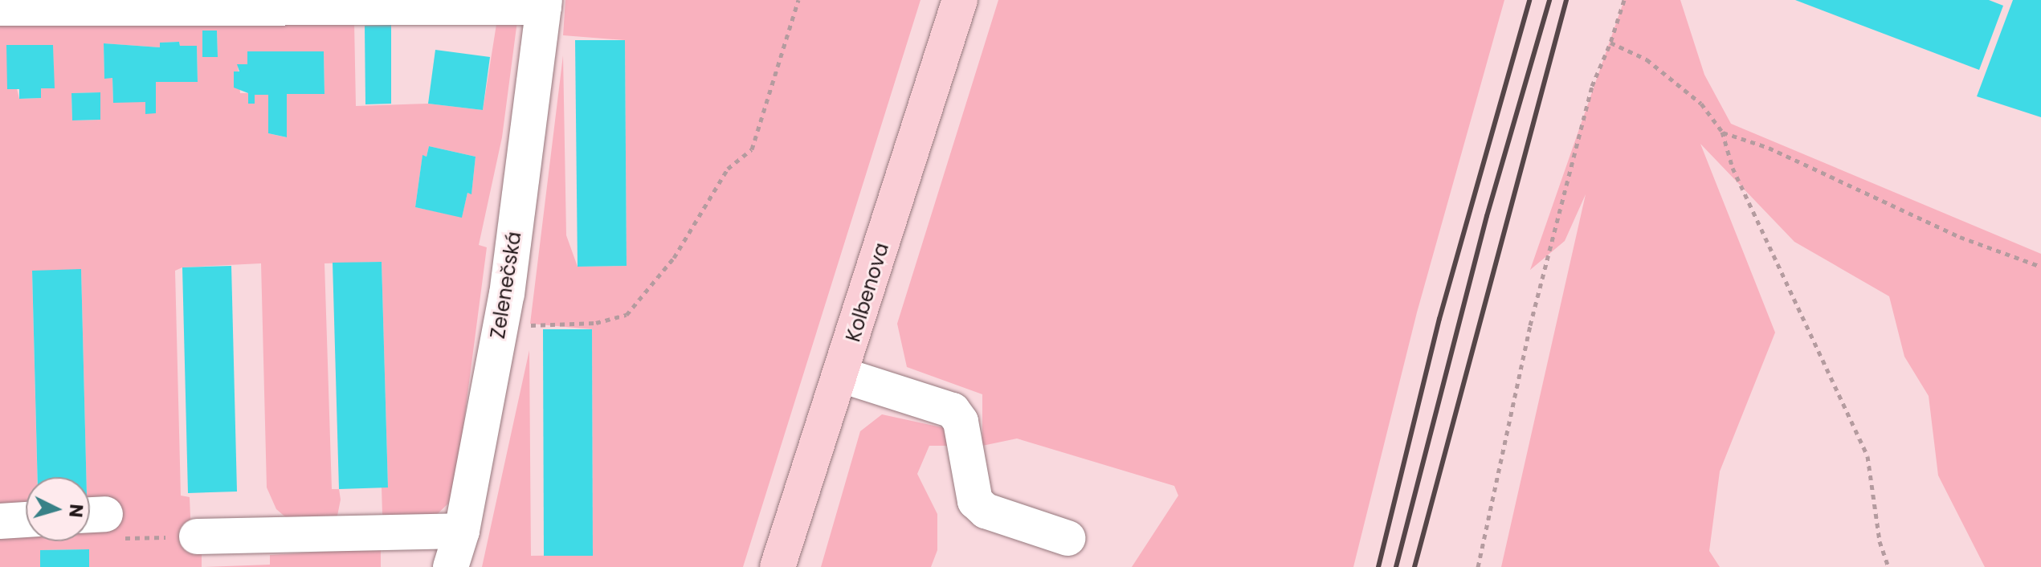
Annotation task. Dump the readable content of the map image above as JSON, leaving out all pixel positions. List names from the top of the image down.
{
  "streets": {
    "main road": ["Kolbenova"],
    "street": ["Zelenečská"]
  },
  "north": "right"
}
